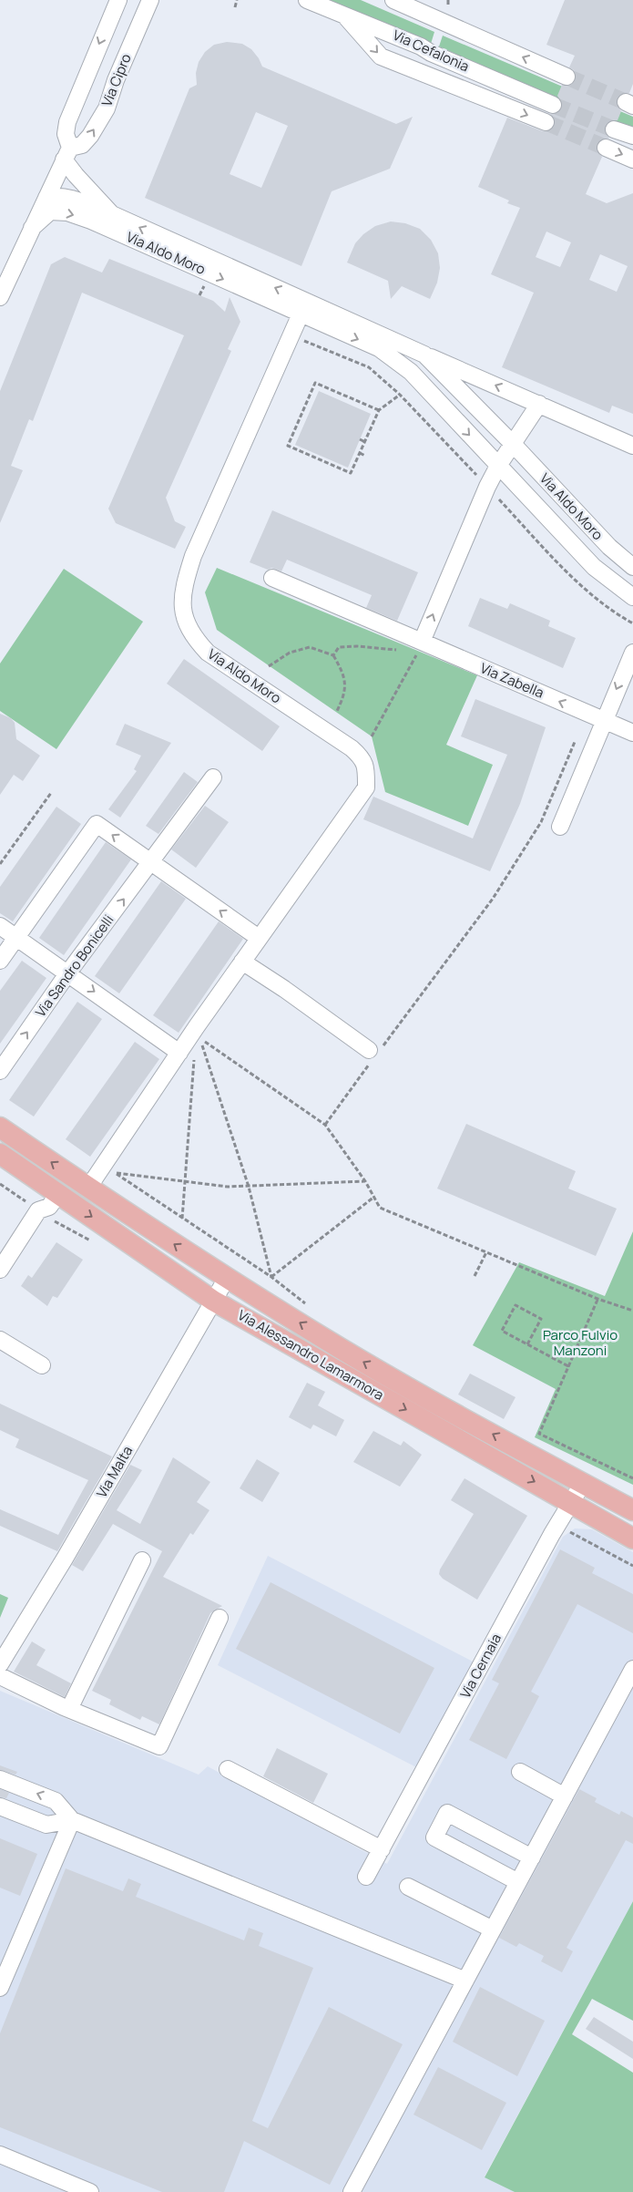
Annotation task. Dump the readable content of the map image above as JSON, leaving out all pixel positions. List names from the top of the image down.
{
  "streets": {
    "main road": ["Via Alessandro Lamarmora"],
    "street": [
      "Via Cefalonia",
      "Via Cipro",
      "Via Aldo Moro",
      "Via Zabella",
      "Via Sandro Bonicelli",
      "Via Malta",
      "Via Cernaia"
    ]
  },
  "crossings": [
    ["Via Cipro", "Via Aldo Moro"],
    ["Via Aldo Moro", "Via Alessandro Lamarmora"],
    ["Via Alessandro Lamarmora", "Via Malta"],
    ["Via Alessandro Lamarmora", "Via Cernaia"]
  ],
  "one_way": ["Via Zabella", "Via Sandro Bonicelli"],
  "parks": ["Parco Fulvio Manzoni"]
}
